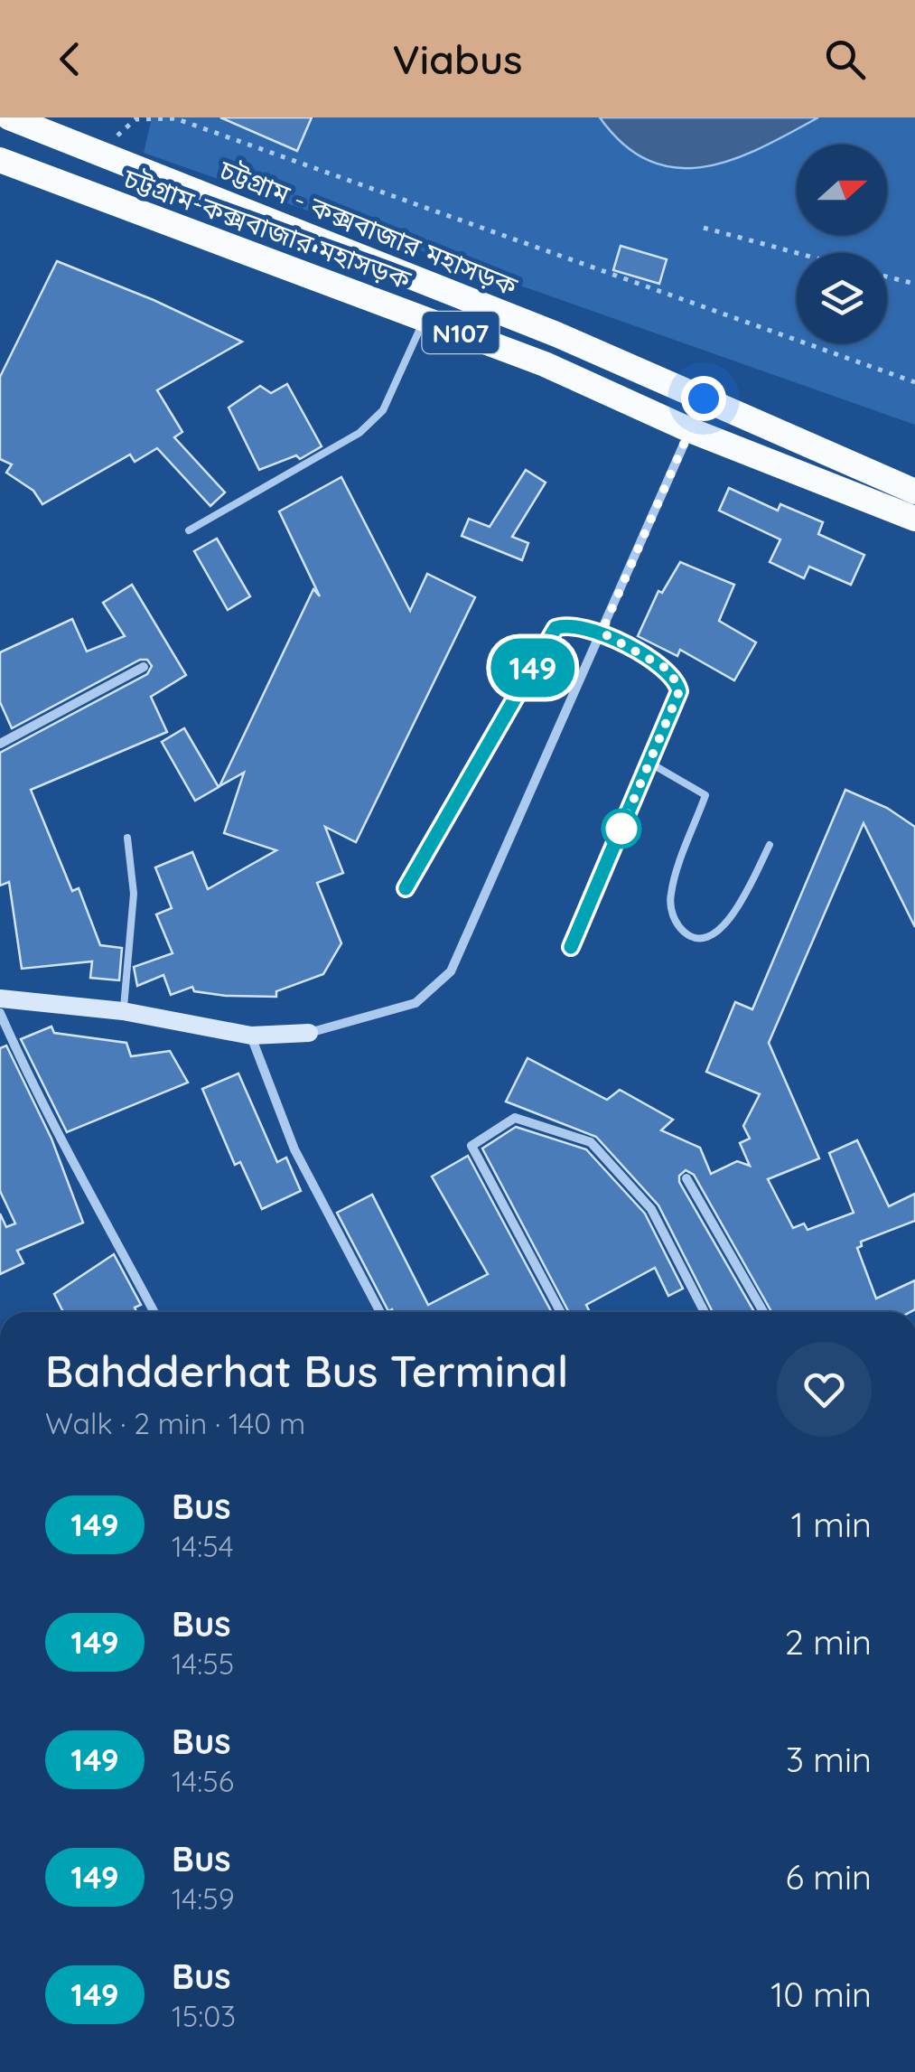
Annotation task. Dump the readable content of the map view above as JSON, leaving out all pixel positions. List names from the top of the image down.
{
  "streets": {
    "highway": ["চট্টগ্রাম - কক্সবাজার মহাসড়ক", "চট্টগ্রাম-কক্সবাজার মহাসড়ক", "N107"]
  },
  "lines": ["bus line 149"],
  "north": "right",
  "page": {
    "header": "Viabus",
    "on_map": "149",
    "heading": ["Bahdderhat Bus Terminal", "Walk · 2 min · 140 m"],
    "list": [
      {
        "mark": "149",
        "name": "Bus",
        "note": "14:54",
        "value": "1 min"
      },
      {
        "mark": "149",
        "name": "Bus",
        "note": "14:55",
        "value": "2 min"
      },
      {
        "mark": "149",
        "name": "Bus",
        "note": "14:56",
        "value": "3 min"
      },
      {
        "mark": "149",
        "name": "Bus",
        "note": "14:59",
        "value": "6 min"
      },
      {
        "mark": "149",
        "name": "Bus",
        "note": "15:03",
        "value": "10 min"
      }
    ]
  }
}
